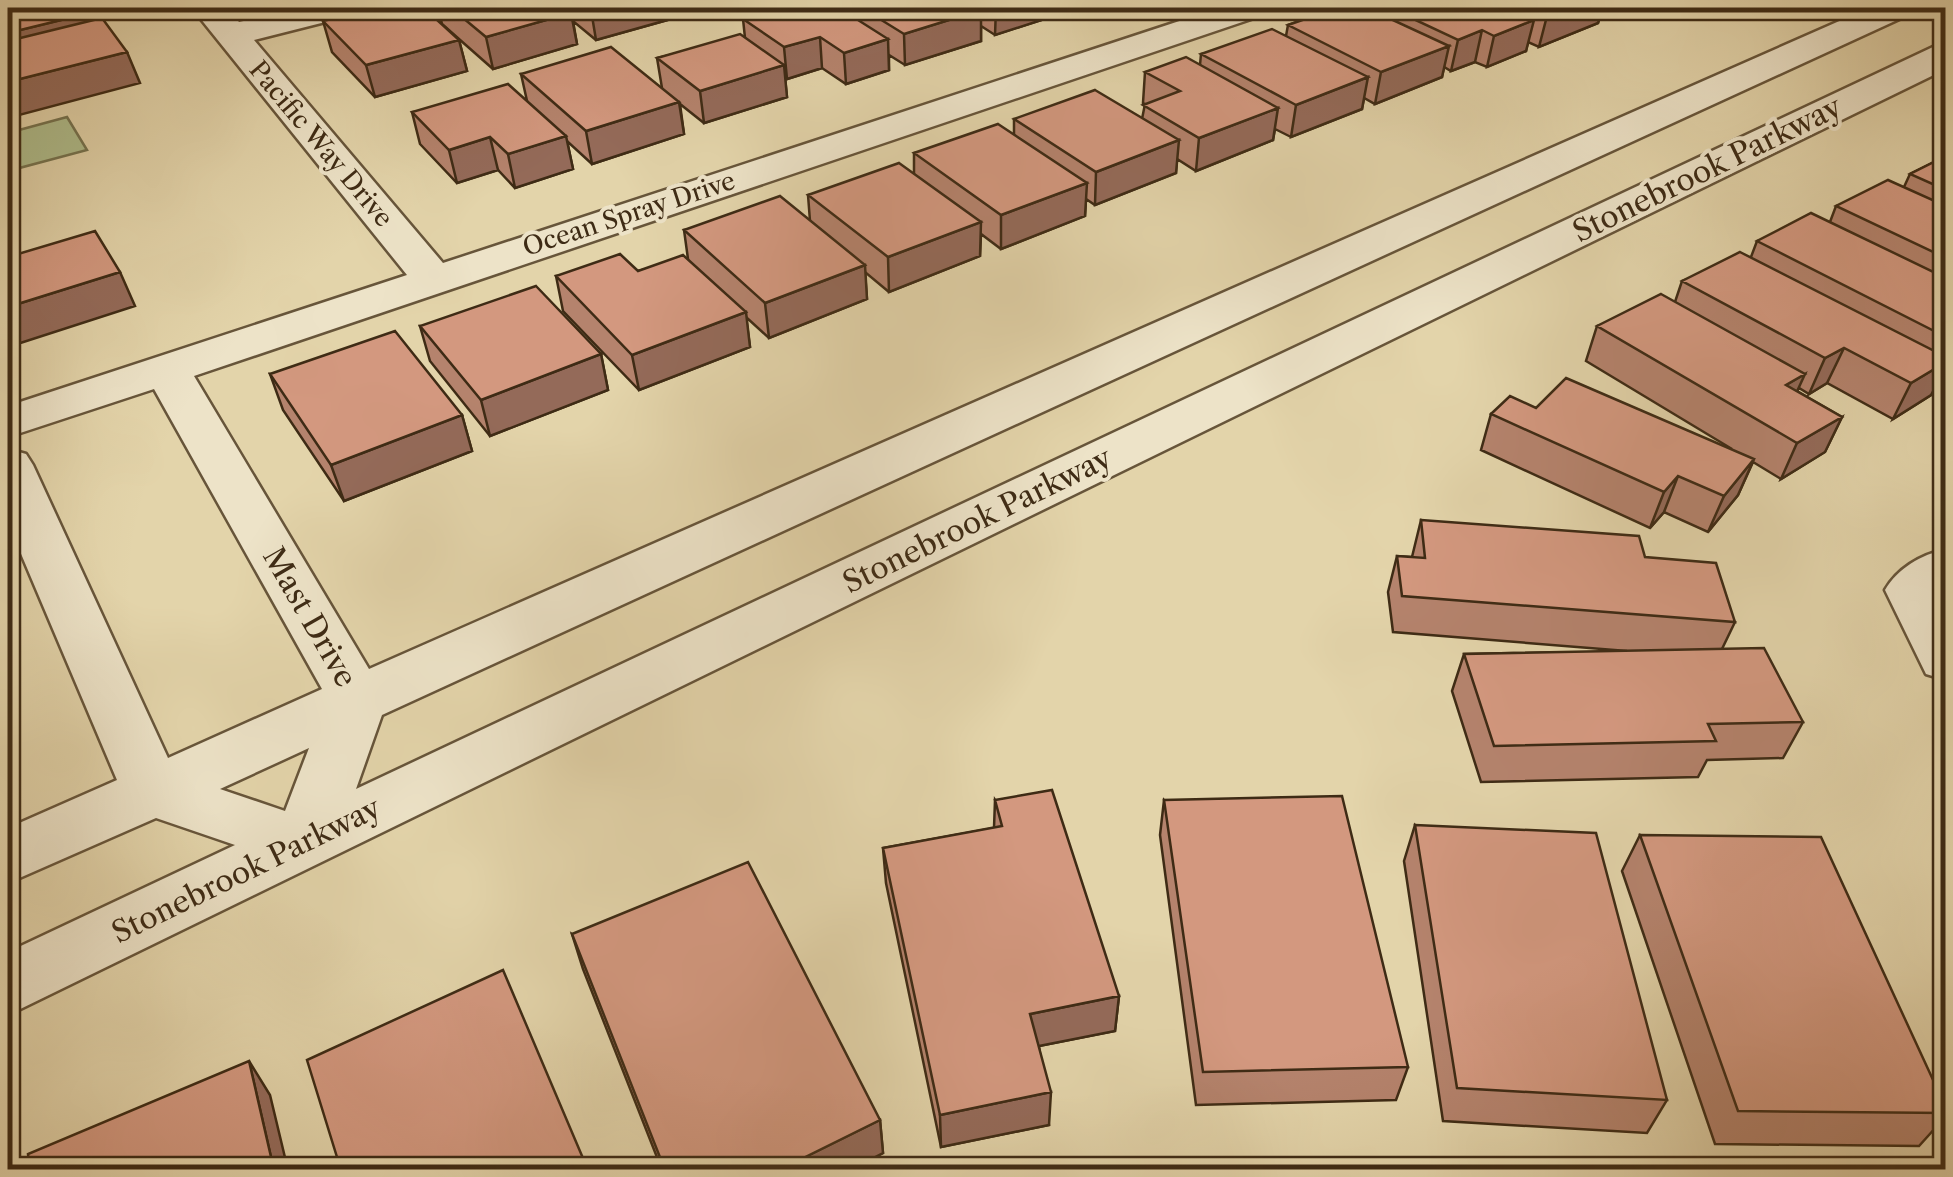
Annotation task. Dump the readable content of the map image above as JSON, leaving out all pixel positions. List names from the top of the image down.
{
  "streets": {
    "street": [
      "Pacific Way Drive",
      "Stonebrook Parkway",
      "Ocean Spray Drive",
      "Mast Drive"
    ]
  },
  "crossings": [
    ["Pacific Way Drive", "Ocean Spray Drive"],
    ["Stonebrook Parkway", "Mast Drive"],
    ["Ocean Spray Drive", "Mast Drive"]
  ]
}
